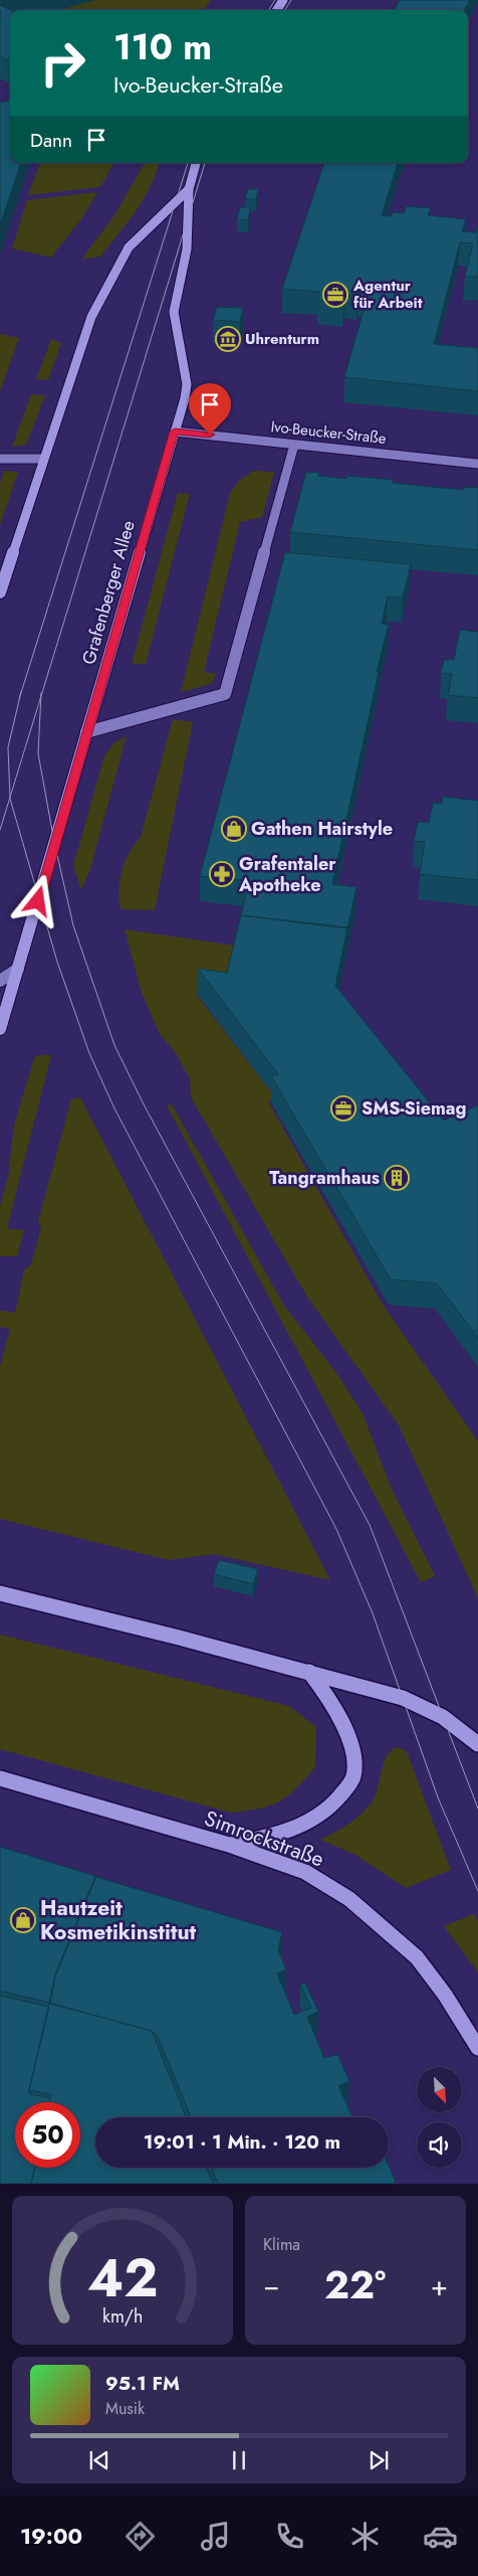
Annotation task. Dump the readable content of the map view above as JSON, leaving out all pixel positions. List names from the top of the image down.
{
  "streets": {
    "main road": ["Grafenberger Allee", "Simrockstraße"],
    "street": ["Ivo-Beucker-Straße"]
  },
  "crossings": [
    ["Ivo-Beucker-Straße", "Grafenberger Allee"]
  ],
  "places": {
    "office": ["Agentur für Arbeit", "SMS-Siemag"],
    "museum": ["Uhrenturm"],
    "shop": ["Gathen Hairstyle", "Hautzeit Kosmetikinstitut"],
    "pharmacy": ["Grafentaler Apotheke"],
    "building": ["Tangramhaus"]
  },
  "north": "bottom right",
  "page": {
    "turn": ["110 m", "Ivo-Beucker-Straße"],
    "then": "Dann",
    "limit": "50",
    "trip": "19:01 · 1 Min. · 120 m",
    "tile": "Klima",
    "heat": ["−", "22°", "+"],
    "song": ["95.1 FM", "Musik"],
    "tabs": "19:00",
    "gauge": ["42", "km/h"]
  }
}
